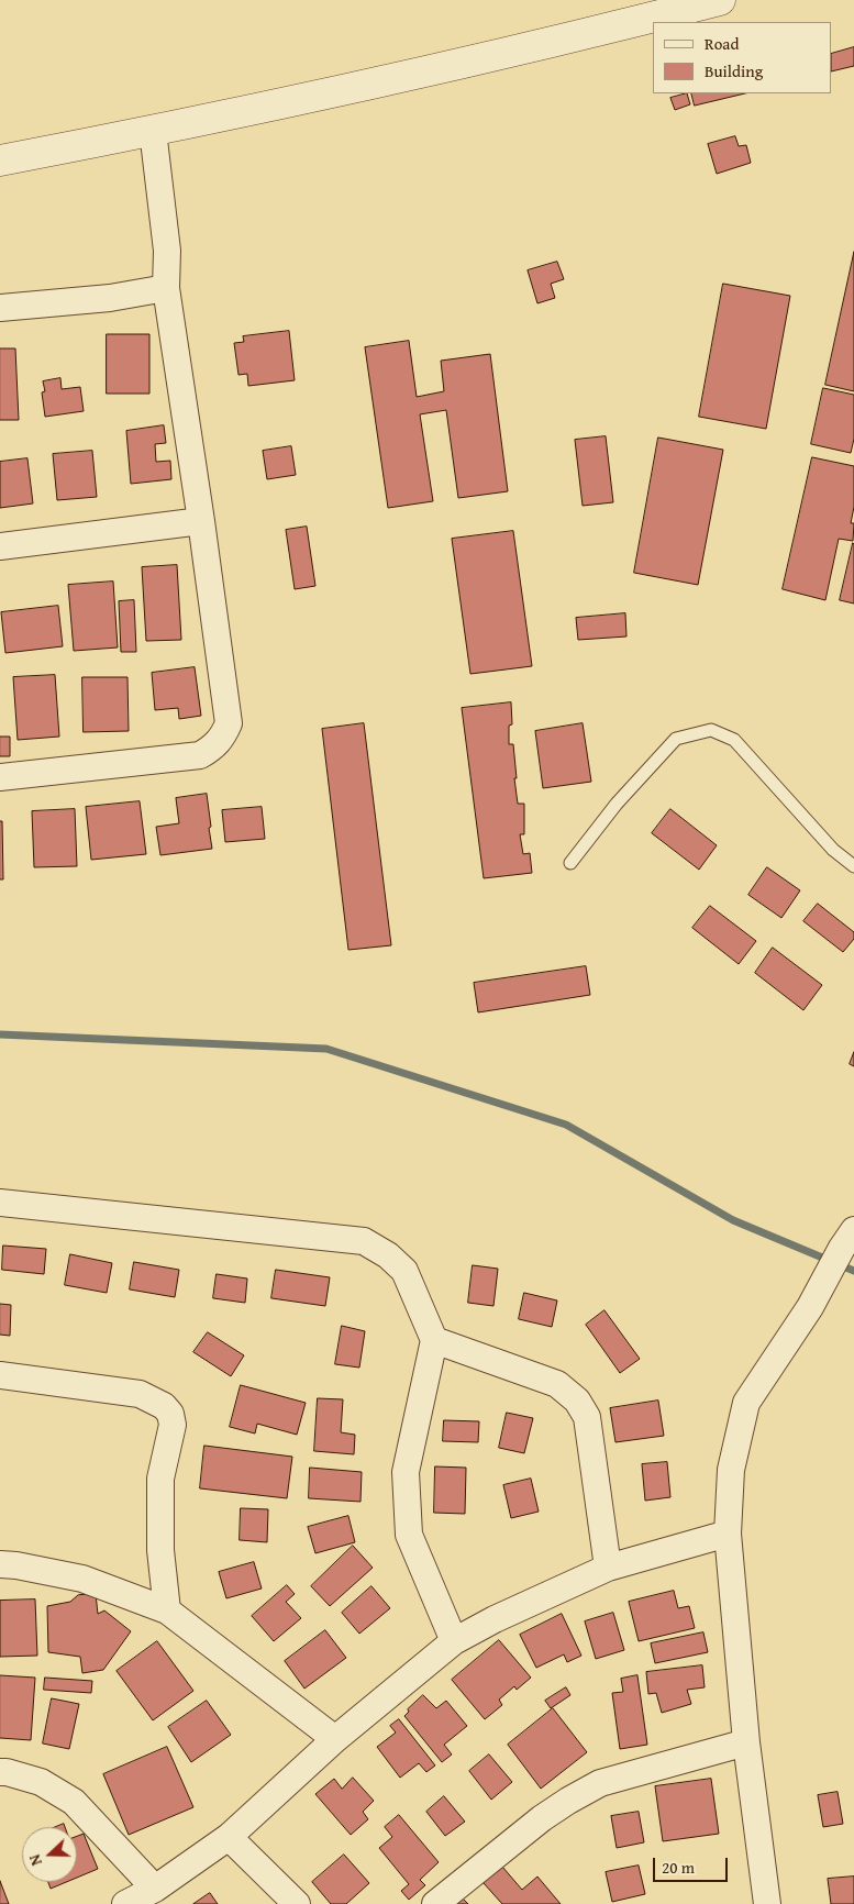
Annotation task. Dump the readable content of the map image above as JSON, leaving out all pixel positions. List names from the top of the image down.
{
  "legend": ["Road", "Building"],
  "scale_bar": "20 m",
  "north": "left"
}
